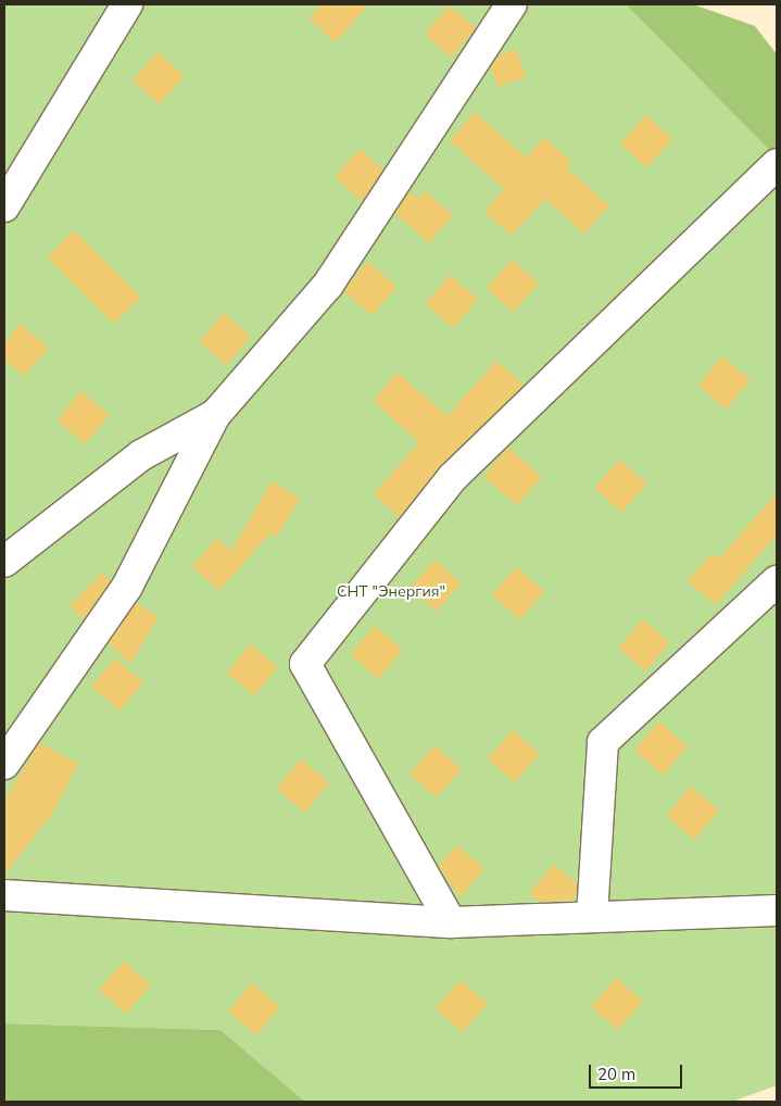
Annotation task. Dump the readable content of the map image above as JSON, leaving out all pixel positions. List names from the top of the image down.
{
  "parks": ["СНТ \"Энергия\""],
  "scale_bar": "20 m"
}
